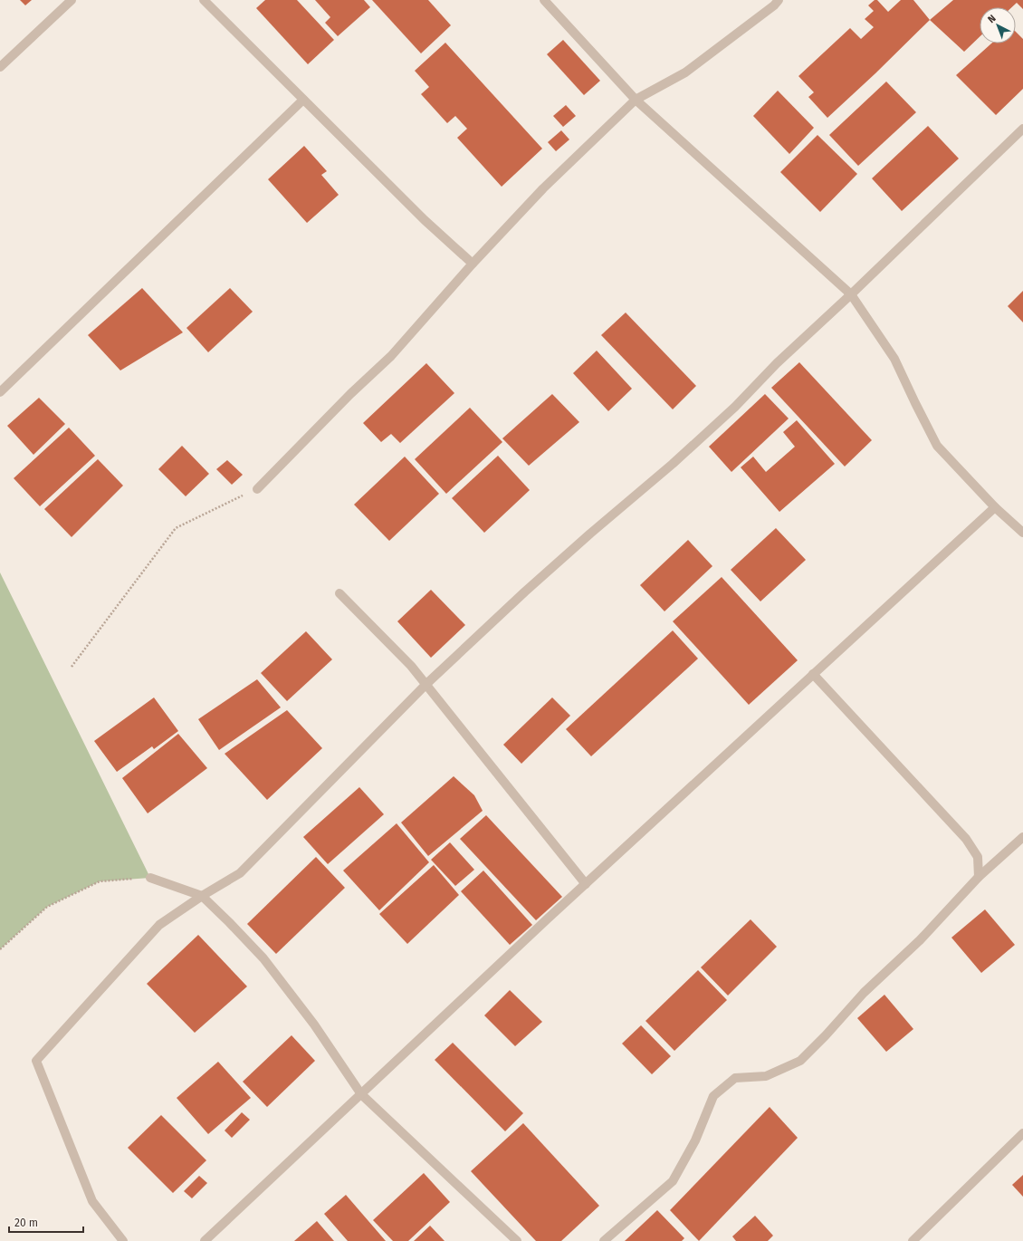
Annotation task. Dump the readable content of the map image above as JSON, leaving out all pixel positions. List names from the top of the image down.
{
  "scale_bar": "20 m",
  "north": "top left"
}
